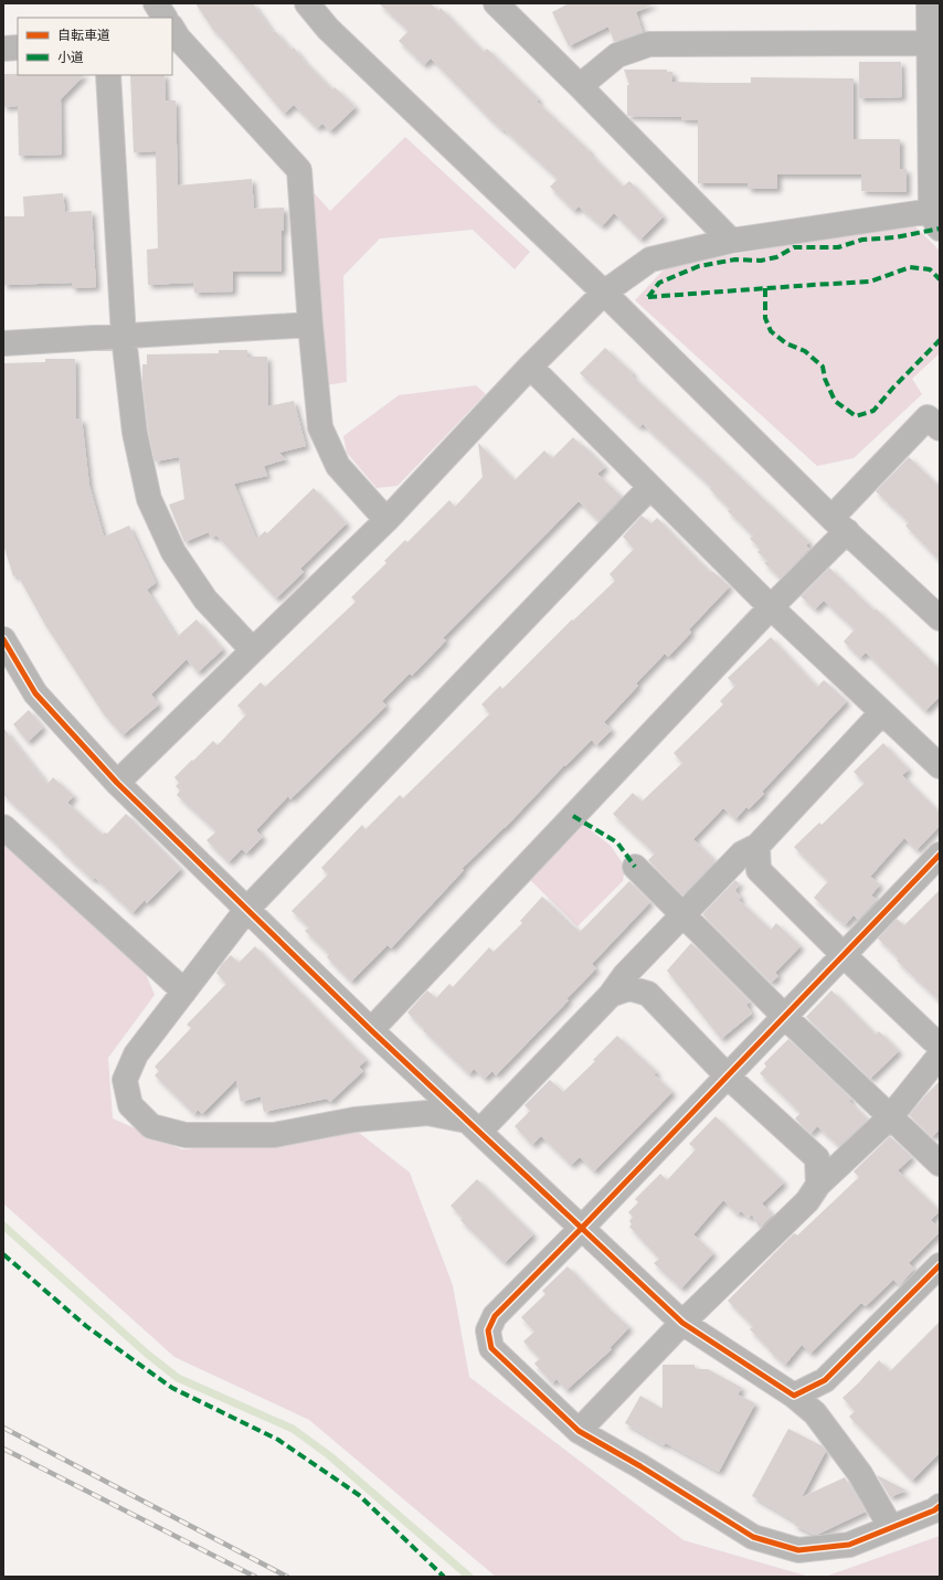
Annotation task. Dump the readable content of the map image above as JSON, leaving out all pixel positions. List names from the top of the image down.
{
  "legend": ["自転車道", "小道"]
}
